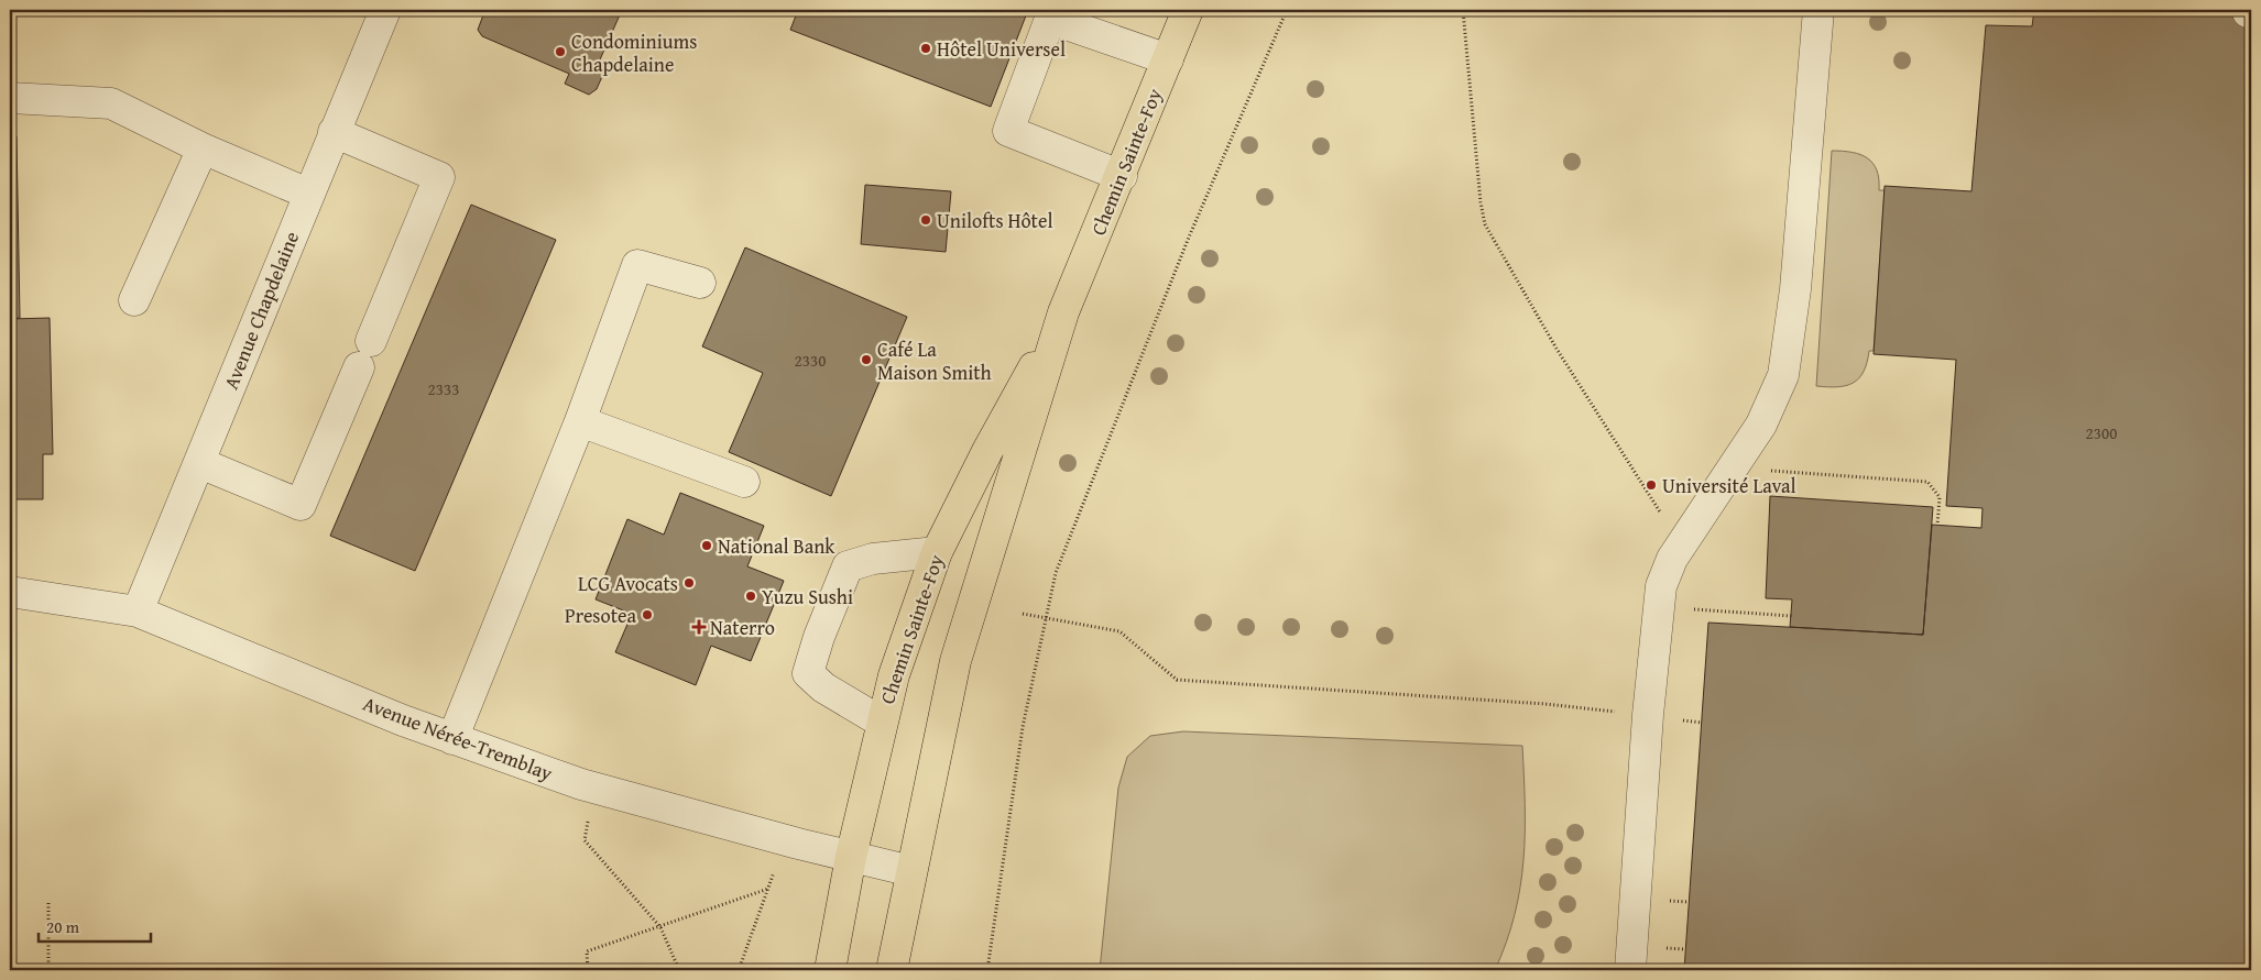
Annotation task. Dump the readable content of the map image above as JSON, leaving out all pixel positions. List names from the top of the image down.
{
  "streets": {
    "main road": ["Chemin Sainte-Foy"],
    "street": ["Avenue Chapdelaine", "Avenue Nérée-Tremblay"]
  },
  "crossings": [
    ["Chemin Sainte-Foy", "Avenue Nérée-Tremblay"],
    ["Avenue Chapdelaine", "Avenue Nérée-Tremblay"]
  ],
  "places": {
    "other": [
      "Hôtel Universel",
      "Condominiums Chapdelaine",
      "Unilofts Hôtel",
      "Café La Maison Smith",
      "Université Laval",
      "National Bank",
      "LCG Avocats",
      "Yuzu Sushi",
      "Presotea"
    ],
    "health": ["Naterro"]
  },
  "house_numbers": ["2330", "2333", "2300"],
  "scale_bar": "20 m"
}
